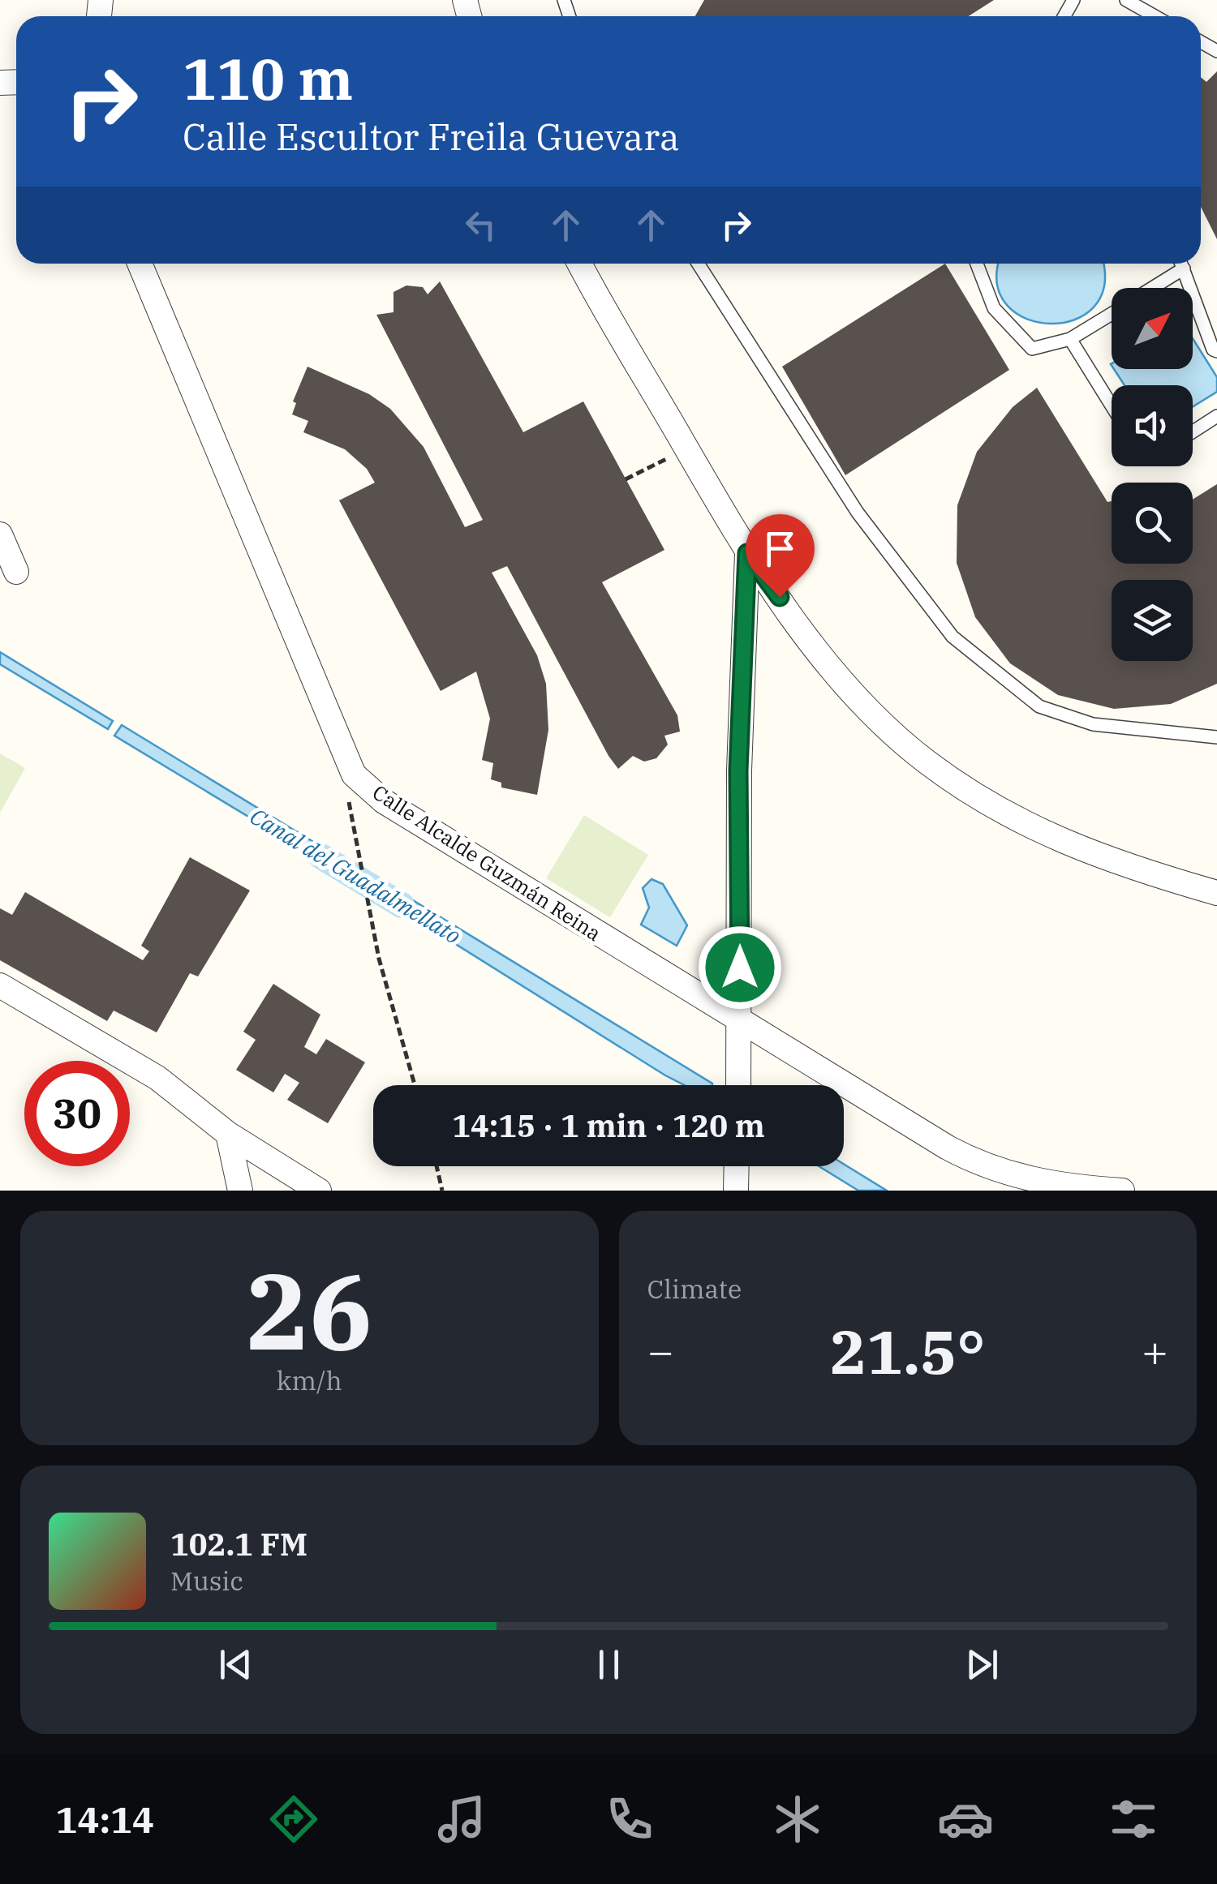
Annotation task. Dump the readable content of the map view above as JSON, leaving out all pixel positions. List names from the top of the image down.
{
  "streets": {
    "street": ["Calle Alcalde Guzmán Reina"]
  },
  "water": ["Canal del Guadalmellato"],
  "north": "top right",
  "page": {
    "turn": ["110 m", "Calle Escultor Freila Guevara"],
    "limit": "30",
    "trip": "14:15 · 1 min · 120 m",
    "tile": [
      ["26", "km/h"],
      "Climate"
    ],
    "heat": ["−", "21.5°", "+"],
    "song": ["102.1 FM", "Music"],
    "tabs": "14:14"
  }
}
